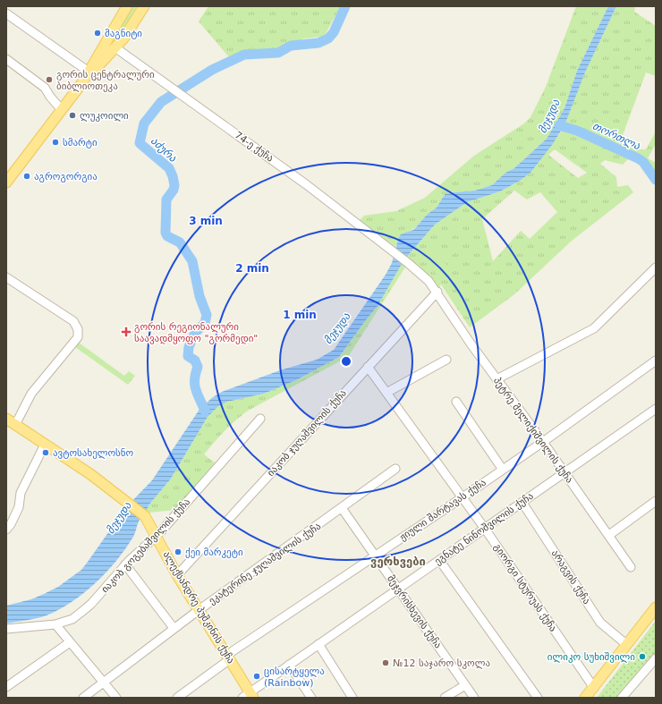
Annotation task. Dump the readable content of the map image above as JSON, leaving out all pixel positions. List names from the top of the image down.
{
  "streets": {
    "main road": ["ალექსანდრე პუშკინის ქუჩა"],
    "street": [
      "74-ე ქუჩა",
      "პეტრე მელიქიშვილის ქუჩა",
      "იაკობ ჯუღაშვილის ქუჩა",
      "ჟიული შარტავას ქუჩა",
      "ეგნატე ნინოშვილის ქუჩა",
      "იაკობ გოგებაშვილის ქუჩა",
      "ეკატერინე ჯუღაშვილის ქუჩა",
      "არაგვის ქუჩა",
      "გიორგი სტურუას ქუჩა",
      "მეჯვრისხევის ქუჩა"
    ]
  },
  "crossings": [
    ["74-ე ქუჩა", "პეტრე მელიქიშვილის ქუჩა"],
    ["74-ე ქუჩა", "იაკობ ჯუღაშვილის ქუჩა"],
    ["პეტრე მელიქიშვილის ქუჩა", "იაკობ ჯუღაშვილის ქუჩა"],
    ["პეტრე მელიქიშვილის ქუჩა", "ჟიული შარტავას ქუჩა"],
    ["პეტრე მელიქიშვილის ქუჩა", "ეგნატე ნინოშვილის ქუჩა"],
    ["იაკობ ჯუღაშვილის ქუჩა", "გიორგი სტურუას ქუჩა"],
    ["იაკობ ჯუღაშვილის ქუჩა", "ალექსანდრე პუშკინის ქუჩა"],
    ["ჟიული შარტავას ქუჩა", "გიორგი სტურუას ქუჩა"],
    ["ჟიული შარტავას ქუჩა", "ალექსანდრე პუშკინის ქუჩა"],
    ["ჟიული შარტავას ქუჩა", "მეჯვრისხევის ქუჩა"],
    ["ეგნატე ნინოშვილის ქუჩა", "არაგვის ქუჩა"],
    ["ეგნატე ნინოშვილის ქუჩა", "გიორგი სტურუას ქუჩა"],
    ["ეგნატე ნინოშვილის ქუჩა", "ალექსანდრე პუშკინის ქუჩა"],
    ["ეგნატე ნინოშვილის ქუჩა", "მეჯვრისხევის ქუჩა"],
    ["იაკობ გოგებაშვილის ქუჩა", "ალექსანდრე პუშკინის ქუჩა"],
    ["ეკატერინე ჯუღაშვილის ქუჩა", "ალექსანდრე პუშკინის ქუჩა"],
    ["ეკატერინე ჯუღაშვილის ქუჩა", "მეჯვრისხევის ქუჩა"]
  ],
  "districts": ["ვერხვები"],
  "water": ["მეჯუდა", "თორთლა", "აძურა"],
  "places": {
    "other": [
      "მაგნიტი",
      "გორის ცენტრალური ბიბლიოთეკა",
      "ლუკოილი",
      "სმარტი",
      "აგროგორგია",
      "ავტოსახელოსნო",
      "ქეი მარკეტი",
      "ილიკო სუხიშვილი",
      "№12 საჯარო სკოლა",
      "ცისარტყელა (Rainbow)"
    ],
    "health": ["გორის რეგიონალური საავადმყოფო \"გორმედი\""]
  },
  "rings": ["3 min", "2 min", "1 min"]
}
